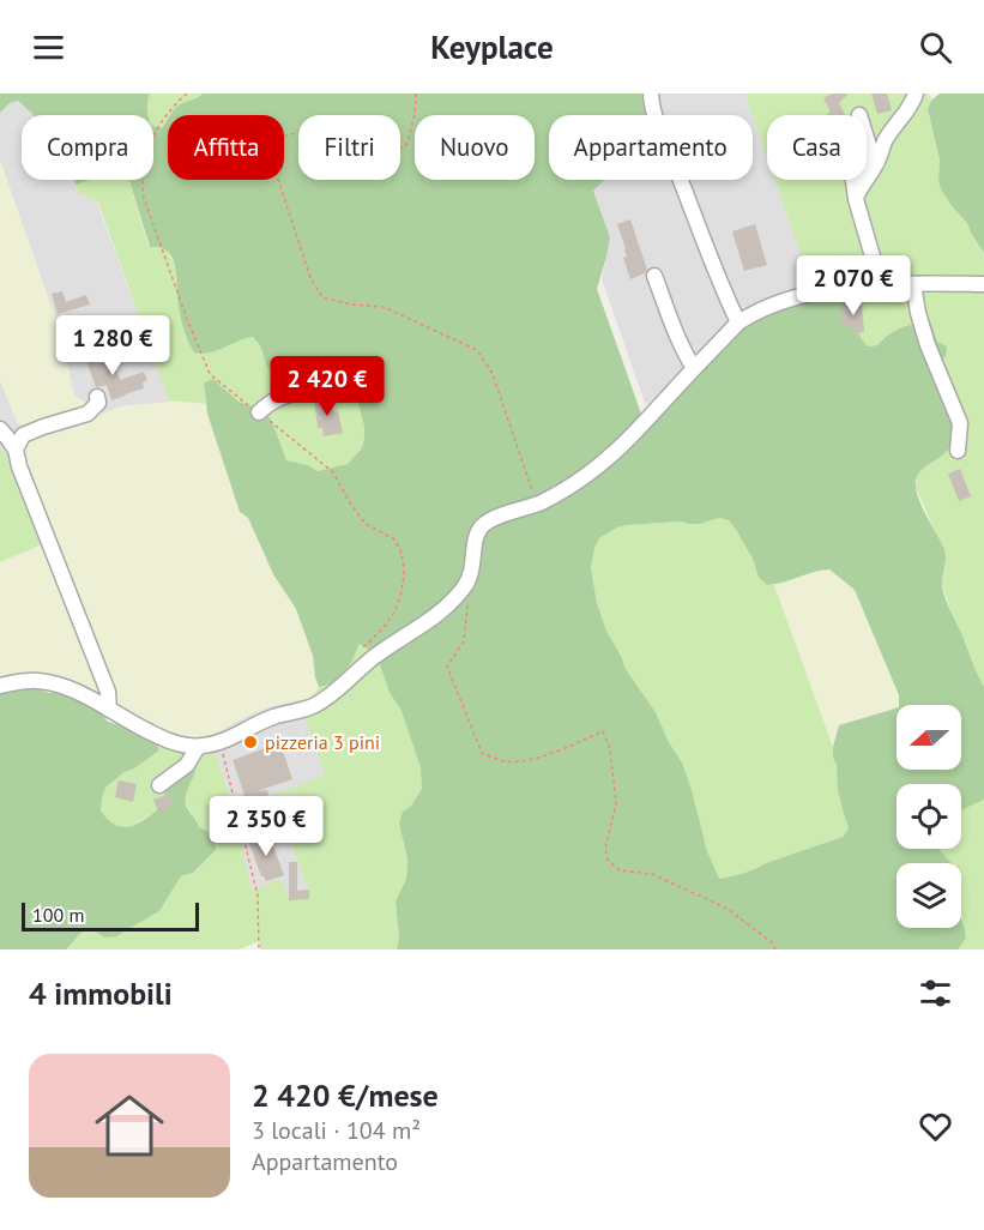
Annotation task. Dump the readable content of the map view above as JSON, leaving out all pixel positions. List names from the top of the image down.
{
  "places": ["pizzeria 3 pini"],
  "scale_bar": "100 m",
  "north": "left",
  "page": {
    "header": "Keyplace",
    "chip": [
      "Compra",
      "Affitta",
      "Filtri",
      "Nuovo",
      "Appartamento",
      "Casa"
    ],
    "price": [
      "2 070 €",
      "1 280 €",
      "2 420 €",
      "2 350 €"
    ],
    "scale": "100 m",
    "heading": "4 immobili",
    "list": [
      {
        "name": "2 420 €/mese",
        "note": "3 locali · 104 m² · Appartamento"
      }
    ]
  }
}
